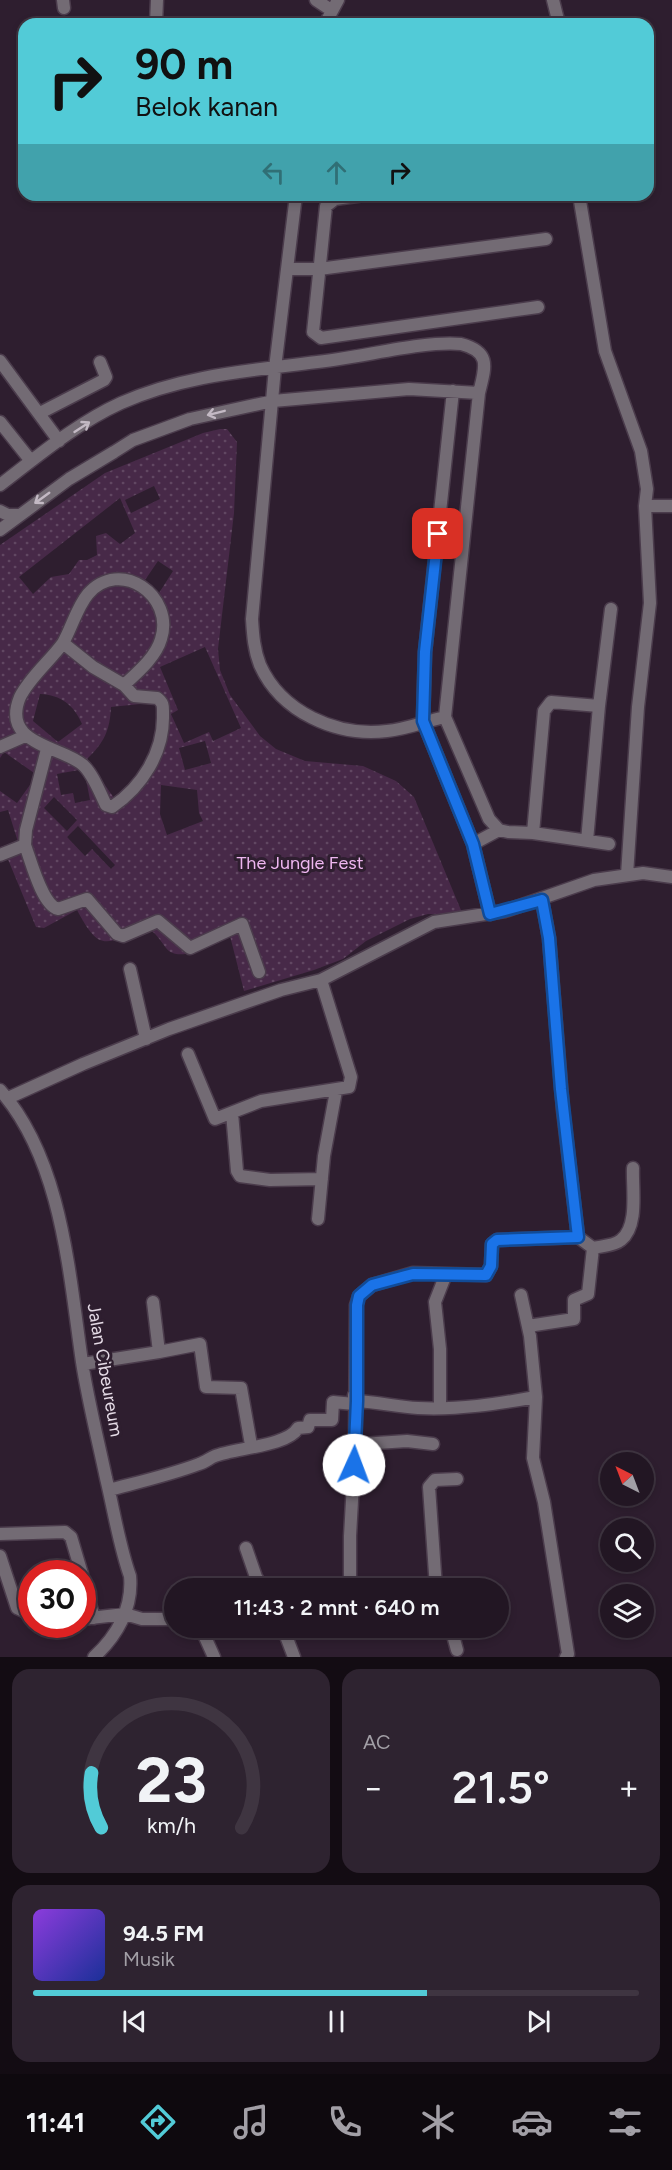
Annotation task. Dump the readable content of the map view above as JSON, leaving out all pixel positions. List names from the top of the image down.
{
  "streets": {
    "street": ["Jalan Cibeureum"]
  },
  "parks": ["The Jungle Fest"],
  "north": "top left",
  "page": {
    "turn": ["90 m", "Belok kanan"],
    "limit": "30",
    "trip": "11:43 · 2 mnt · 640 m",
    "tile": "AC",
    "heat": ["−", "21.5°", "+"],
    "song": ["94.5 FM", "Musik"],
    "tabs": "11:41",
    "gauge": ["23", "km/h"]
  }
}
